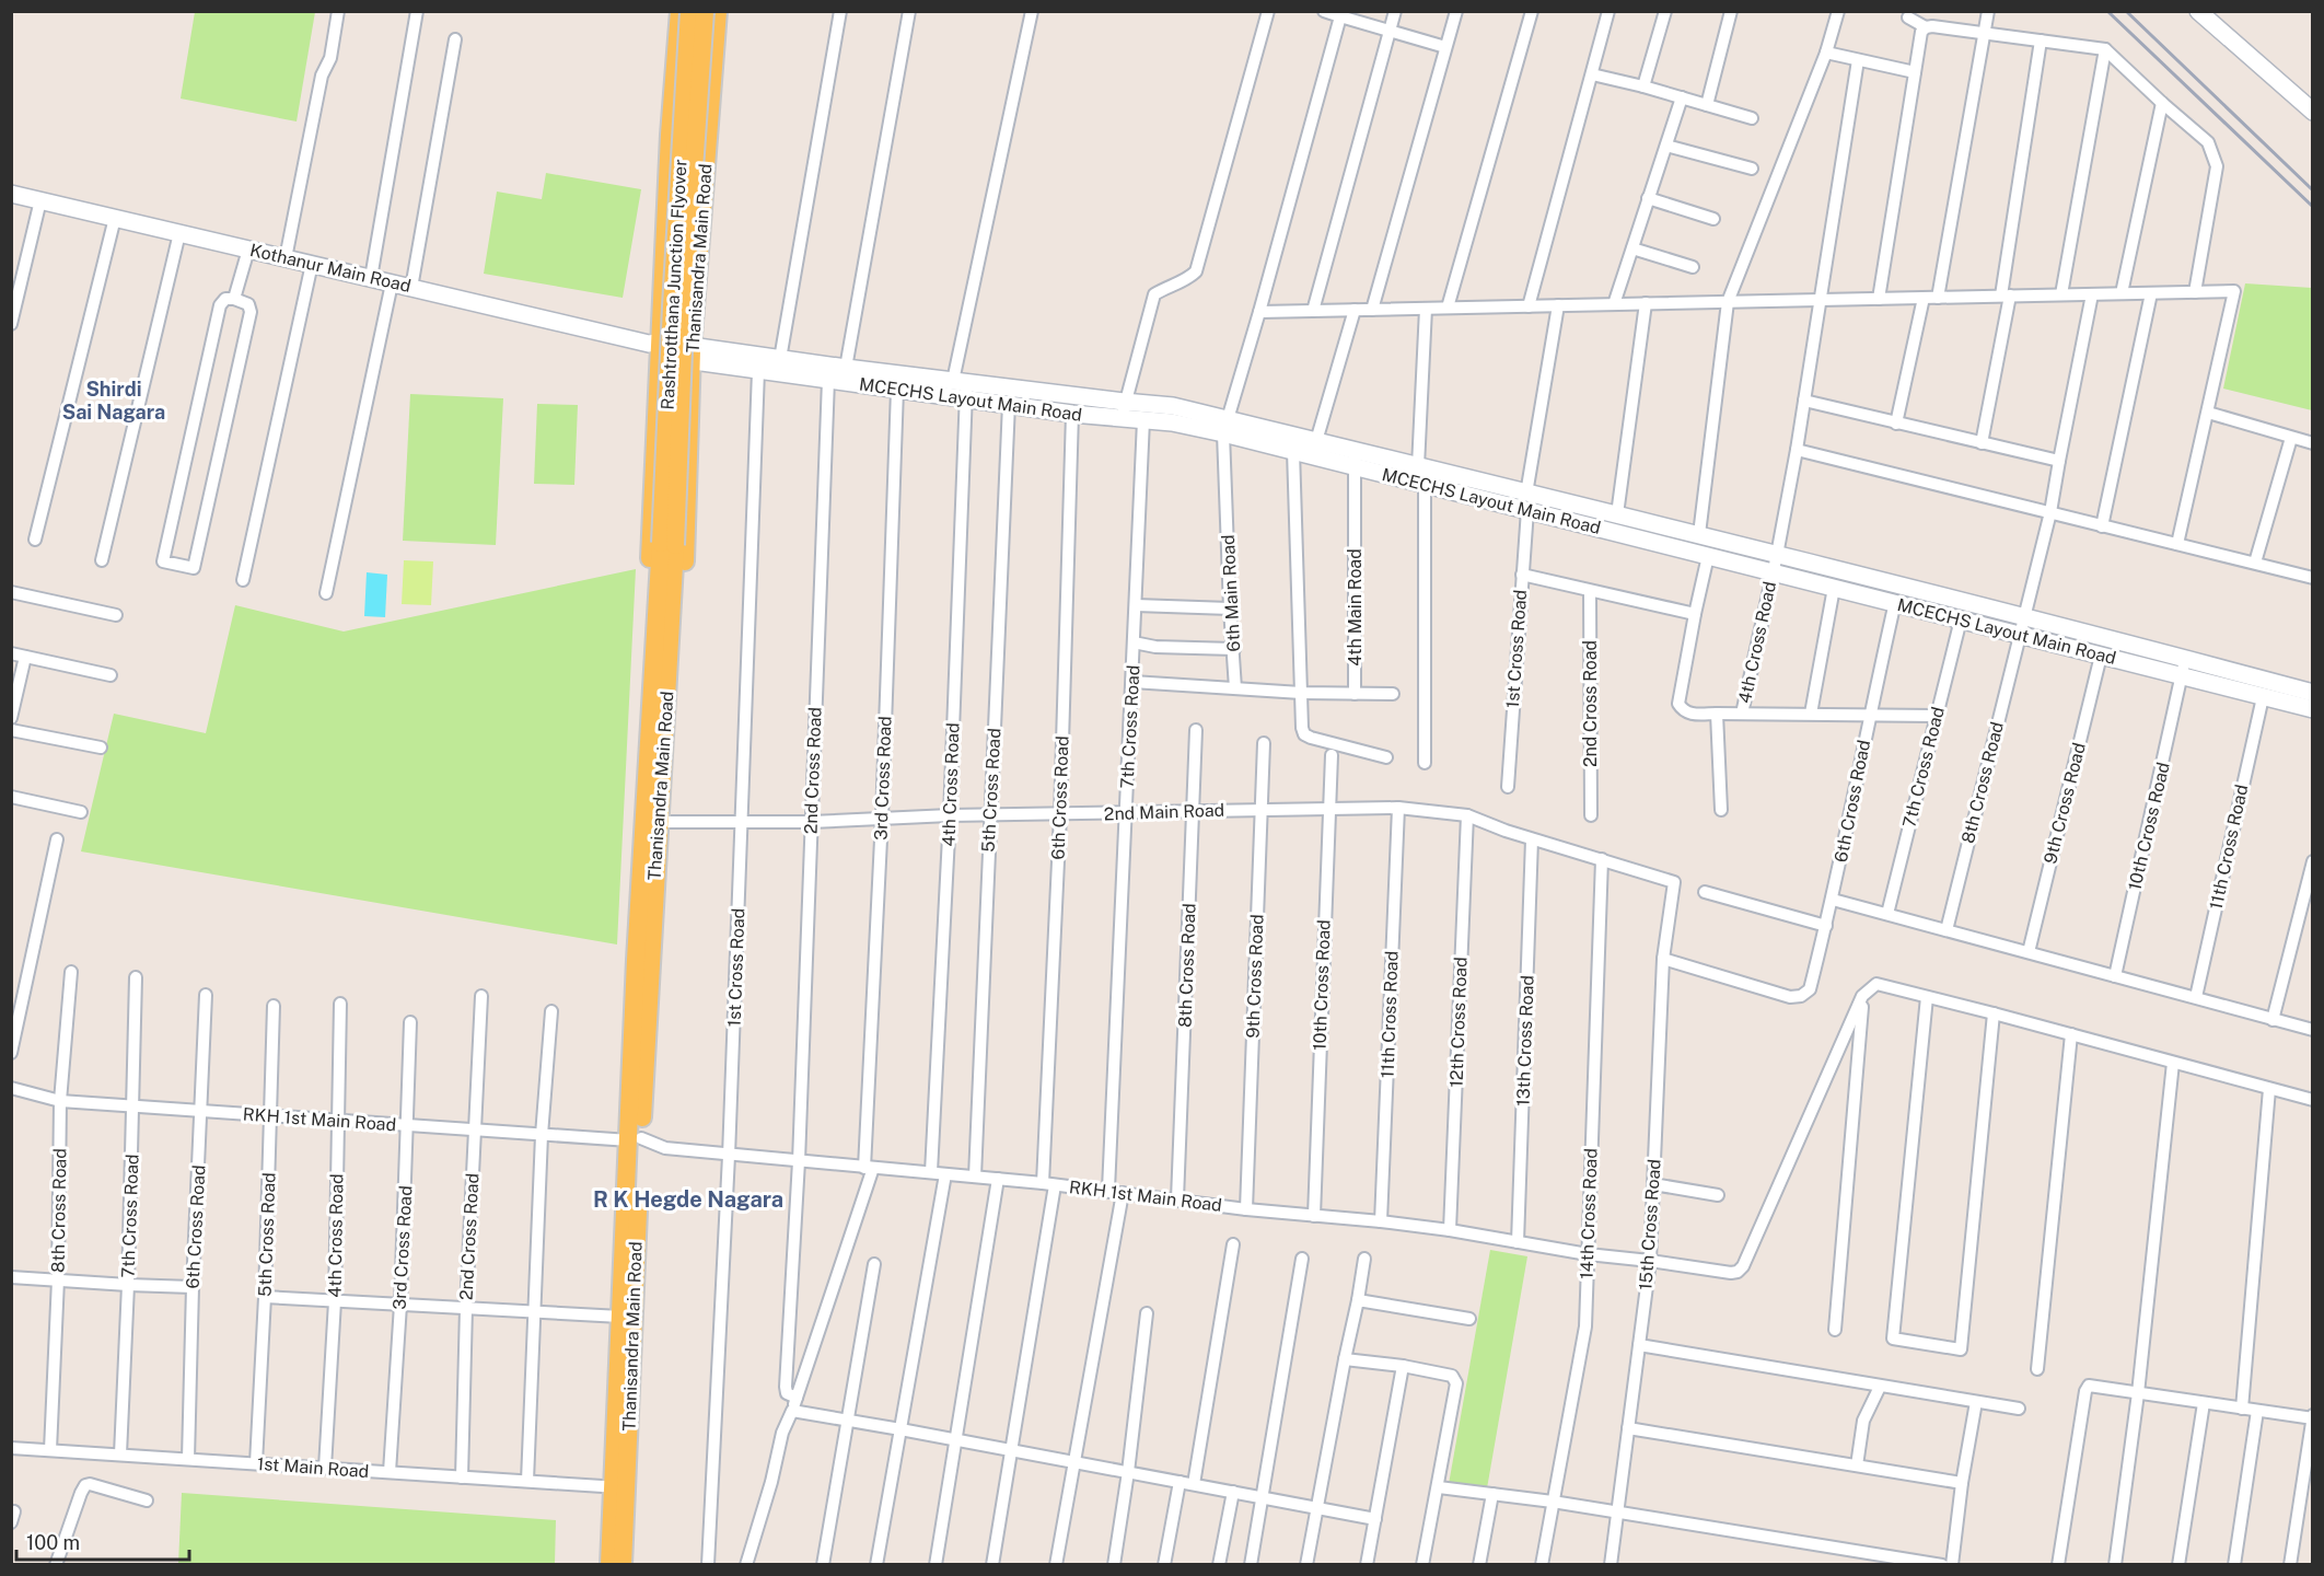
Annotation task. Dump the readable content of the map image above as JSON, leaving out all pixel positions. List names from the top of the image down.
{
  "streets": {
    "main road": [
      "Thanisandra Main Road",
      "Kothanur Main Road",
      "Rashtrotthana Junction Flyover",
      "MCECHS Layout Main Road"
    ],
    "street": [
      "6th Main Road",
      "4th Main Road",
      "4th Cross Road",
      "1st Cross Road",
      "2nd Cross Road",
      "7th Cross Road",
      "3rd Cross Road",
      "8th Cross Road",
      "5th Cross Road",
      "6th Cross Road",
      "9th Cross Road",
      "2nd Main Road",
      "10th Cross Road",
      "11th Cross Road",
      "12th Cross Road",
      "13th Cross Road",
      "RKH 1st Main Road",
      "14th Cross Road",
      "15th Cross Road",
      "1st Main Road"
    ]
  },
  "crossings": [
    ["Thanisandra Main Road", "Kothanur Main Road"],
    ["Thanisandra Main Road", "Rashtrotthana Junction Flyover"],
    ["Thanisandra Main Road", "MCECHS Layout Main Road"],
    ["Thanisandra Main Road", "2nd Main Road"],
    ["Thanisandra Main Road", "RKH 1st Main Road"],
    ["Thanisandra Main Road", "1st Main Road"],
    ["Kothanur Main Road", "MCECHS Layout Main Road"],
    ["MCECHS Layout Main Road", "6th Main Road"],
    ["MCECHS Layout Main Road", "4th Main Road"],
    ["MCECHS Layout Main Road", "4th Cross Road"],
    ["MCECHS Layout Main Road", "1st Cross Road"],
    ["MCECHS Layout Main Road", "2nd Cross Road"],
    ["MCECHS Layout Main Road", "7th Cross Road"],
    ["MCECHS Layout Main Road", "3rd Cross Road"],
    ["MCECHS Layout Main Road", "8th Cross Road"],
    ["MCECHS Layout Main Road", "5th Cross Road"],
    ["MCECHS Layout Main Road", "6th Cross Road"],
    ["MCECHS Layout Main Road", "9th Cross Road"],
    ["MCECHS Layout Main Road", "10th Cross Road"],
    ["MCECHS Layout Main Road", "11th Cross Road"],
    ["4th Cross Road", "2nd Main Road"],
    ["4th Cross Road", "RKH 1st Main Road"],
    ["4th Cross Road", "1st Main Road"],
    ["1st Cross Road", "2nd Main Road"],
    ["1st Cross Road", "RKH 1st Main Road"],
    ["2nd Cross Road", "3rd Cross Road"],
    ["2nd Cross Road", "2nd Main Road"],
    ["2nd Cross Road", "RKH 1st Main Road"],
    ["2nd Cross Road", "1st Main Road"],
    ["7th Cross Road", "2nd Main Road"],
    ["7th Cross Road", "RKH 1st Main Road"],
    ["7th Cross Road", "1st Main Road"],
    ["3rd Cross Road", "2nd Main Road"],
    ["3rd Cross Road", "RKH 1st Main Road"],
    ["3rd Cross Road", "1st Main Road"],
    ["8th Cross Road", "2nd Main Road"],
    ["8th Cross Road", "RKH 1st Main Road"],
    ["8th Cross Road", "1st Main Road"],
    ["5th Cross Road", "2nd Main Road"],
    ["5th Cross Road", "RKH 1st Main Road"],
    ["5th Cross Road", "1st Main Road"],
    ["6th Cross Road", "2nd Main Road"],
    ["6th Cross Road", "RKH 1st Main Road"],
    ["6th Cross Road", "15th Cross Road"],
    ["6th Cross Road", "1st Main Road"],
    ["9th Cross Road", "2nd Main Road"],
    ["9th Cross Road", "RKH 1st Main Road"],
    ["2nd Main Road", "10th Cross Road"],
    ["2nd Main Road", "11th Cross Road"],
    ["2nd Main Road", "12th Cross Road"],
    ["2nd Main Road", "13th Cross Road"],
    ["2nd Main Road", "14th Cross Road"],
    ["2nd Main Road", "15th Cross Road"],
    ["10th Cross Road", "RKH 1st Main Road"],
    ["11th Cross Road", "RKH 1st Main Road"],
    ["12th Cross Road", "RKH 1st Main Road"],
    ["13th Cross Road", "RKH 1st Main Road"],
    ["RKH 1st Main Road", "14th Cross Road"],
    ["RKH 1st Main Road", "15th Cross Road"]
  ],
  "districts": ["Shirdi Sai Nagara", "R K Hegde Nagara"],
  "scale_bar": "100 m"
}
